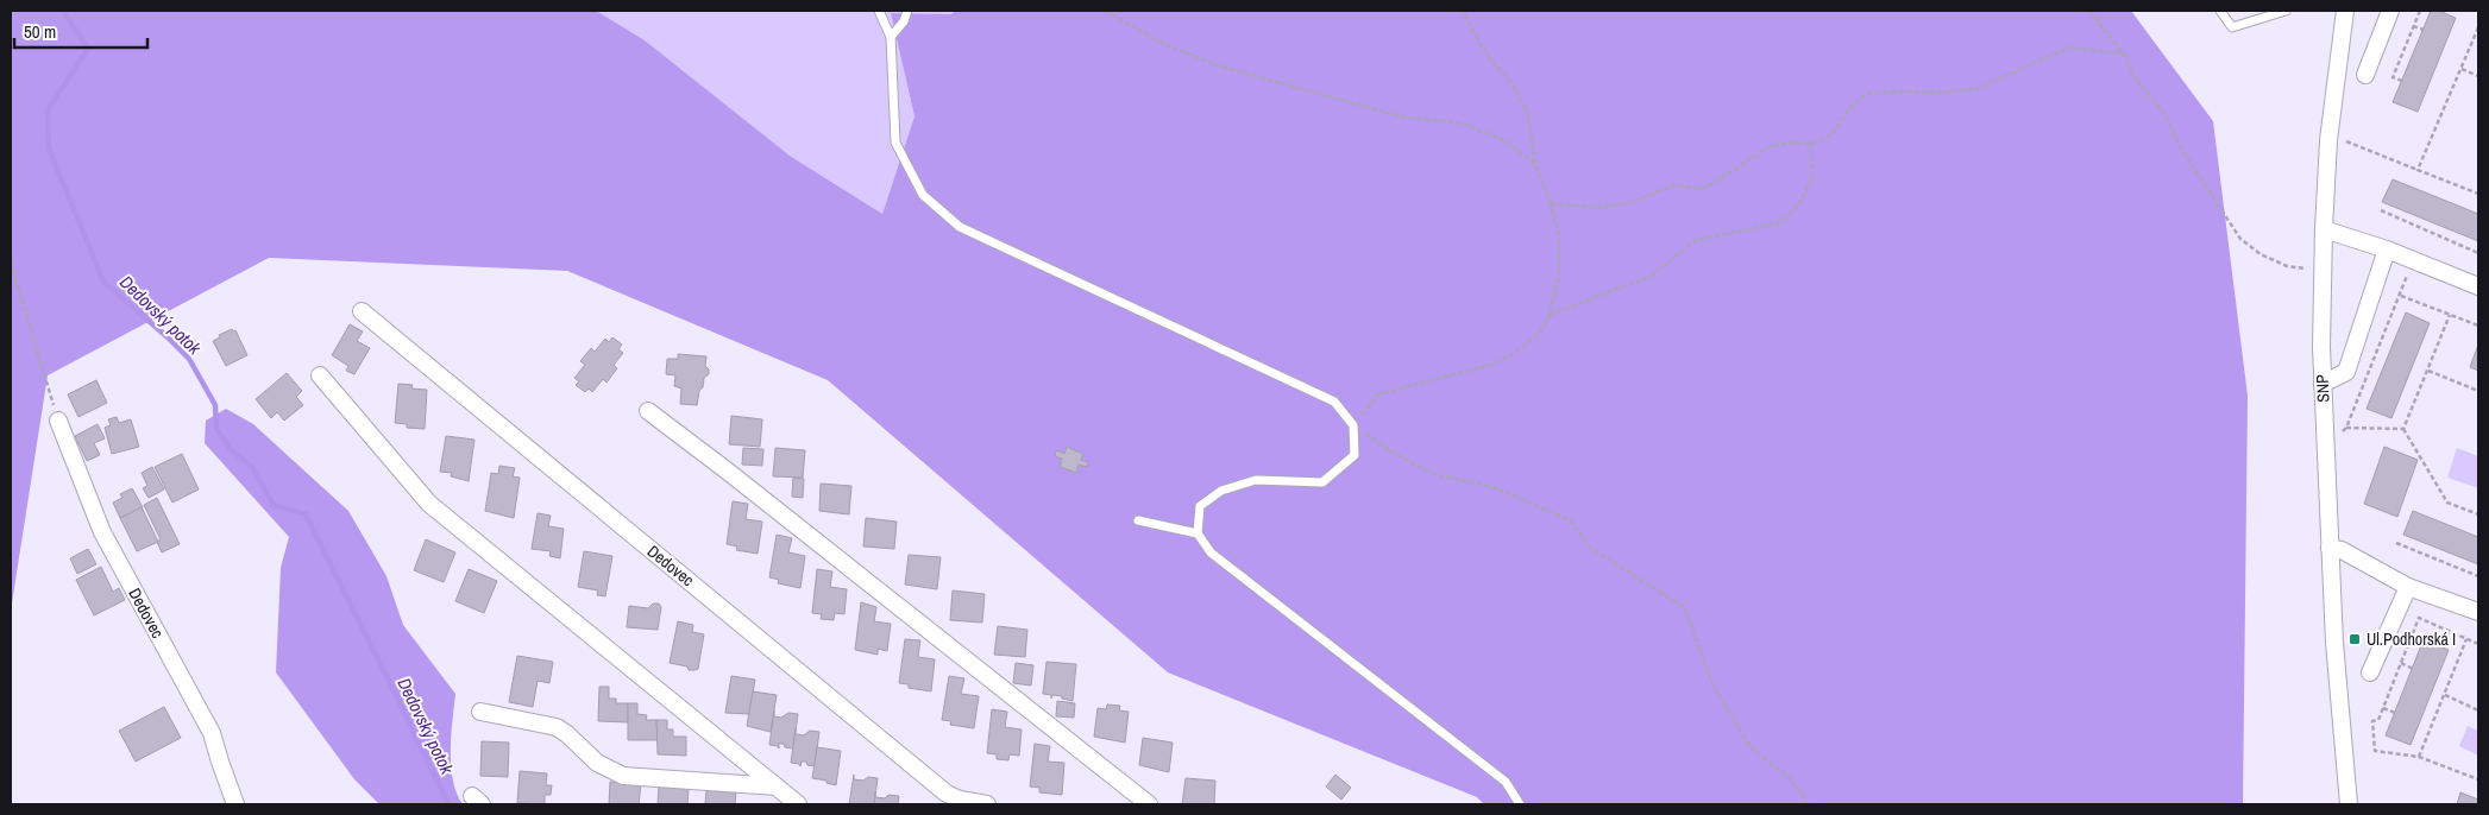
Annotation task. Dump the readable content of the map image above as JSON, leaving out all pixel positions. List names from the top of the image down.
{
  "streets": {
    "street": ["SNP", "Dedovec"]
  },
  "water": ["Dedovský potok"],
  "places": {
    "transit": ["Ul.Podhorská I"]
  },
  "scale_bar": "50 m"
}
